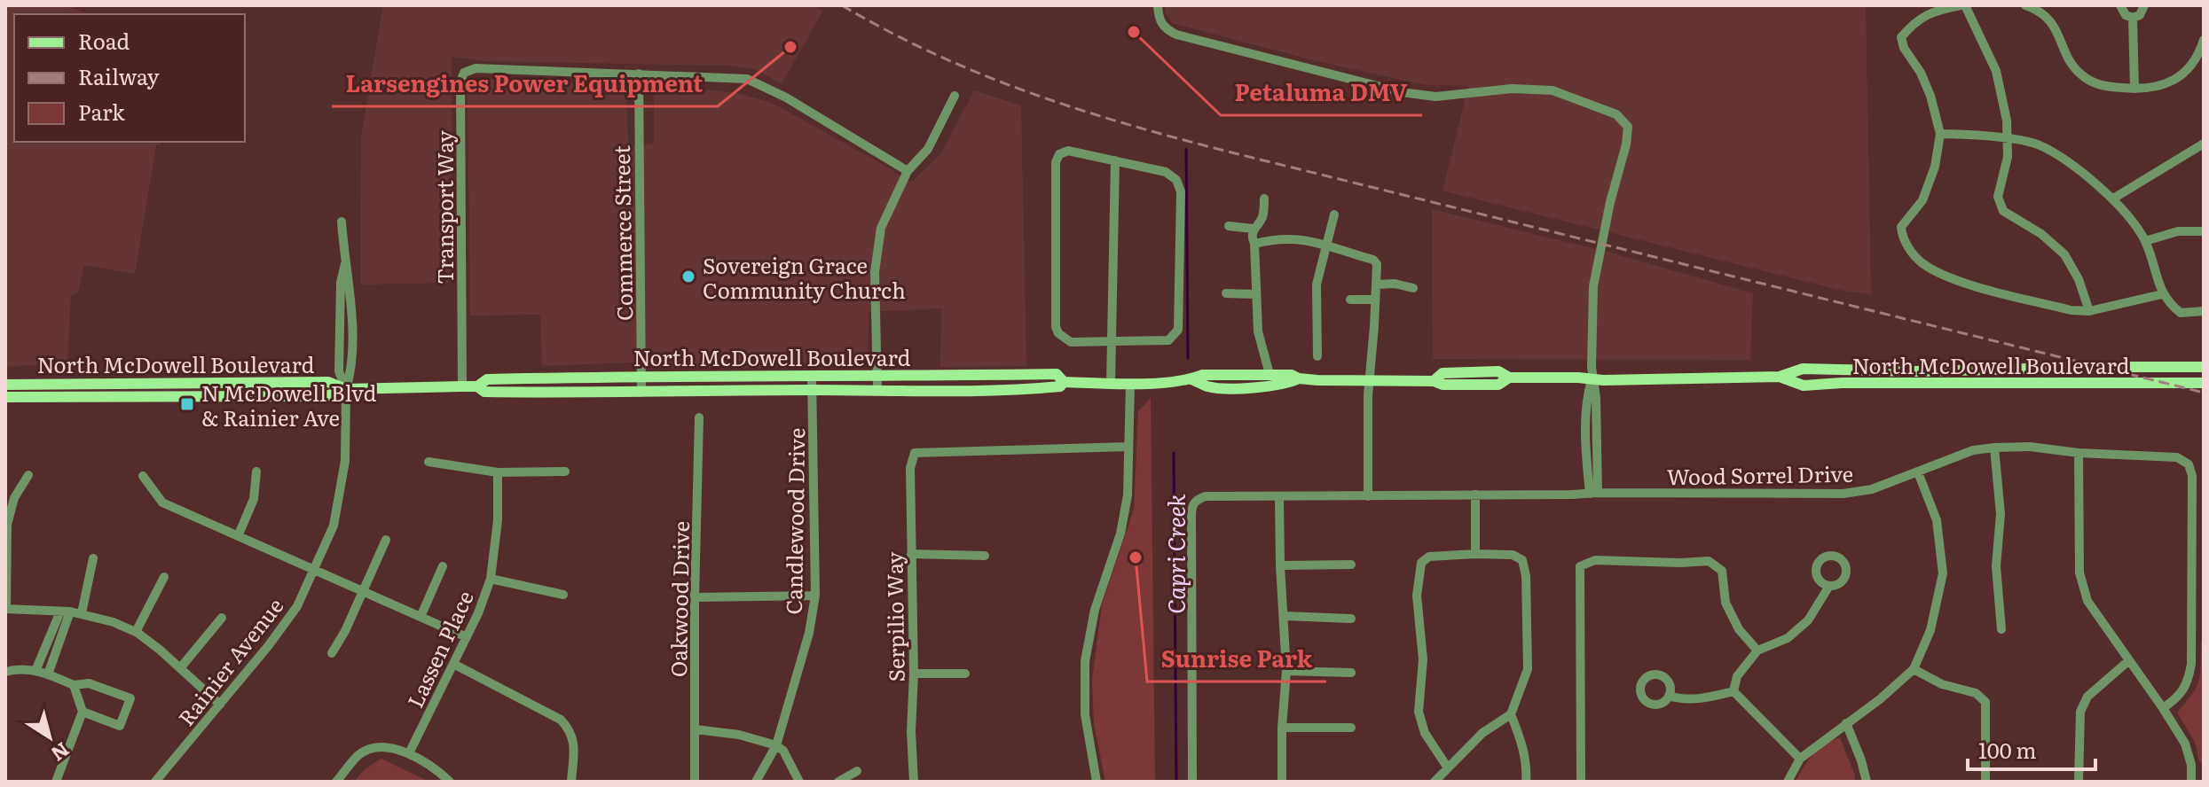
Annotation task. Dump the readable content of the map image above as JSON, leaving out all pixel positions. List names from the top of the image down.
{
  "streets": {
    "main road": ["North McDowell Boulevard"],
    "street": [
      "Transport Way",
      "Commerce Street",
      "Wood Sorrel Drive",
      "Candlewood Drive",
      "Oakwood Drive",
      "Serpilio Way",
      "Lassen Place",
      "Rainier Avenue"
    ]
  },
  "crossings": [
    ["Transport Way", "Commerce Street"],
    ["Transport Way", "North McDowell Boulevard"],
    ["Commerce Street", "North McDowell Boulevard"],
    ["North McDowell Boulevard", "Candlewood Drive"],
    ["North McDowell Boulevard", "Rainier Avenue"]
  ],
  "water": ["Capri Creek"],
  "places": {
    "other": [
      "Petaluma DMV",
      "Larsengines Power Equipment",
      "Sovereign Grace Community Church",
      "Sunrise Park"
    ],
    "transit": ["N McDowell Blvd & Rainier Ave"]
  },
  "legend": ["Road", "Railway", "Park"],
  "scale_bar": "100 m",
  "north": "bottom right"
}
